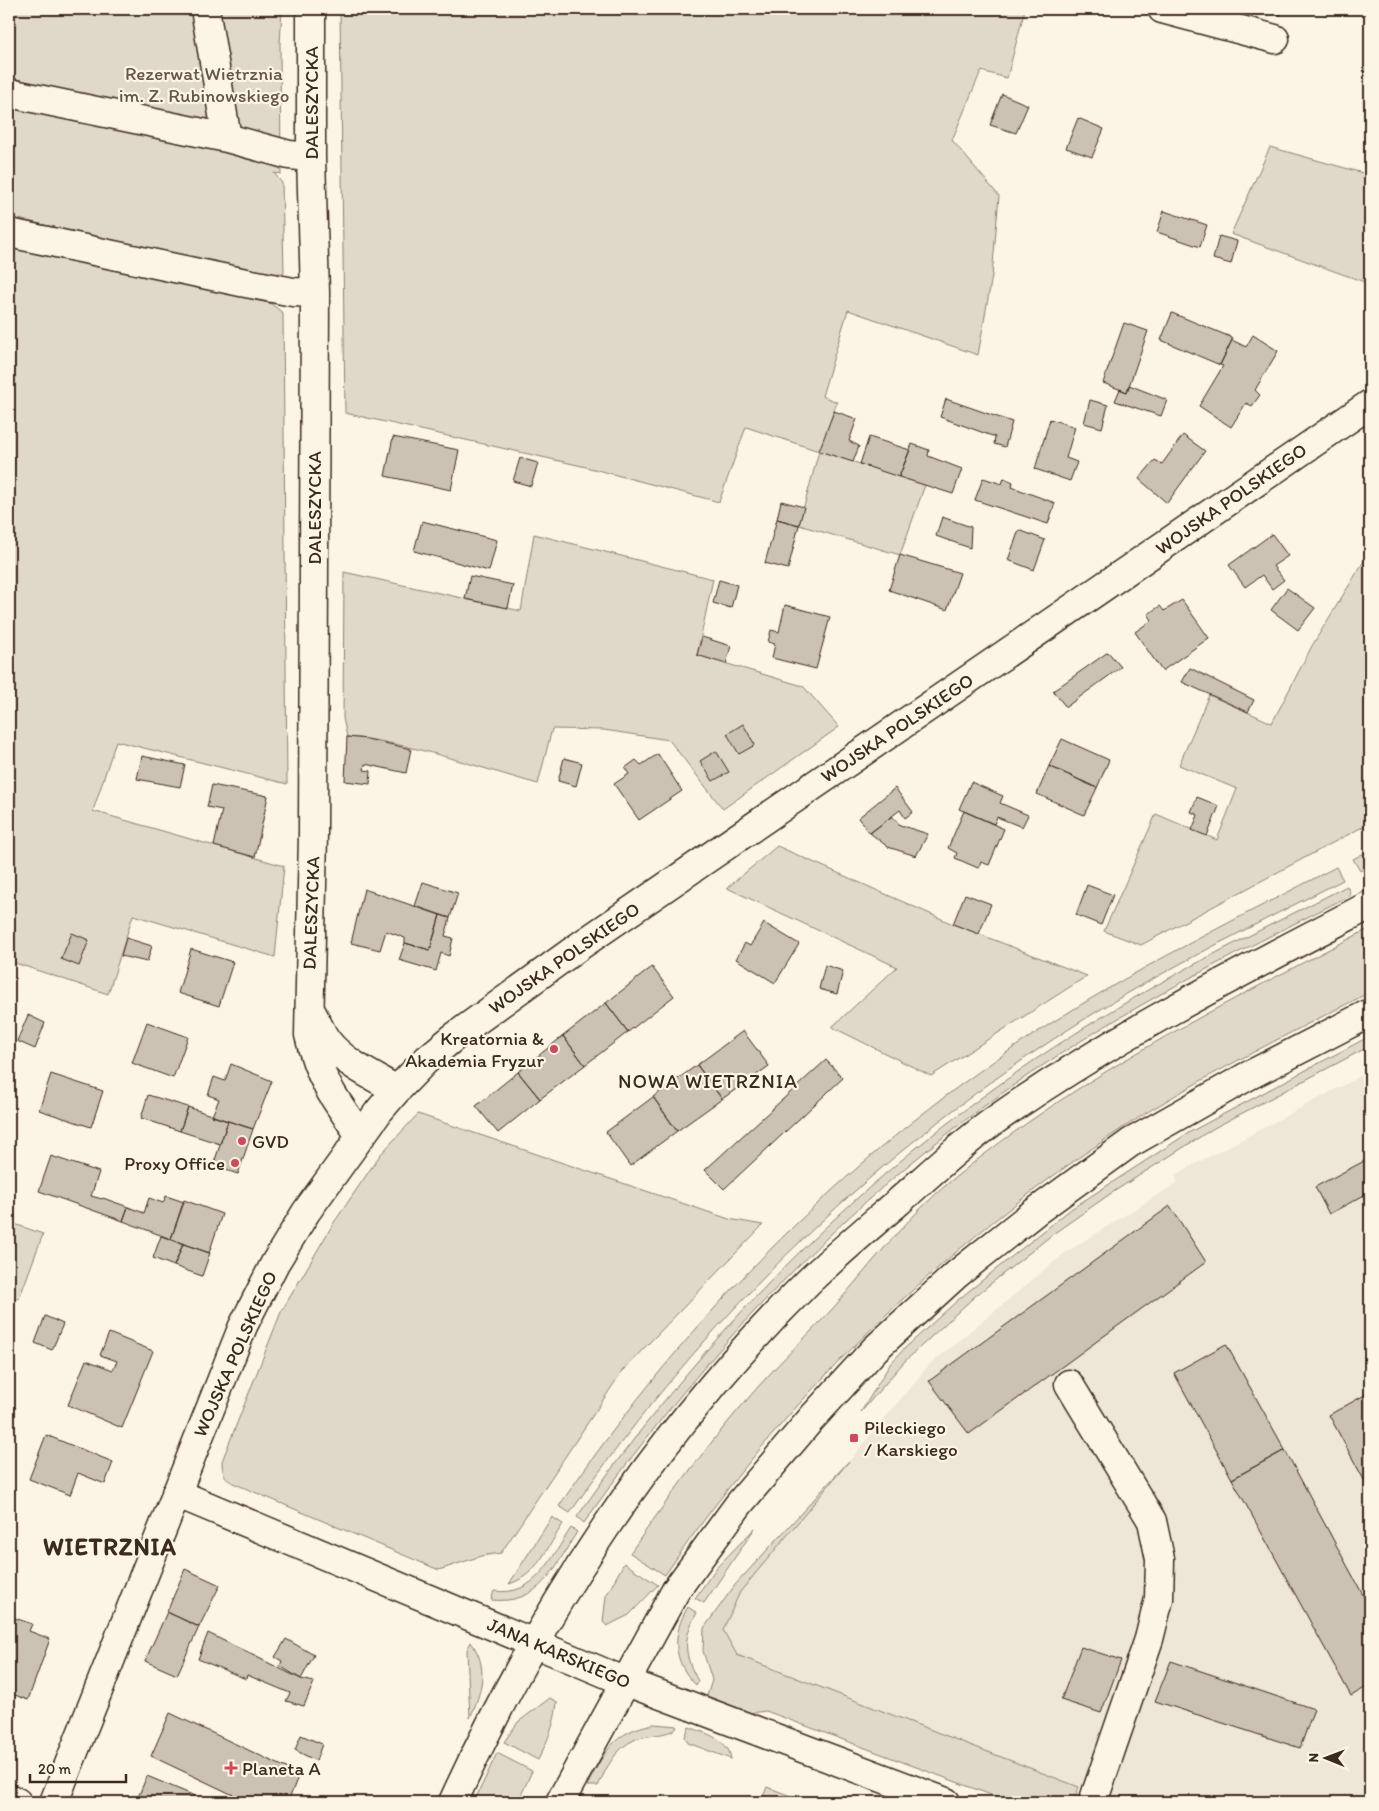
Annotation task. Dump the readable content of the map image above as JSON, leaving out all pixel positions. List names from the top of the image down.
{
  "streets": {
    "street": ["DALESZYCKA", "WOJSKA POLSKIEGO", "JANA KARSKIEGO"]
  },
  "crossings": [
    ["DALESZYCKA", "WOJSKA POLSKIEGO"],
    ["WOJSKA POLSKIEGO", "JANA KARSKIEGO"]
  ],
  "districts": ["NOWA WIETRZNIA", "WIETRZNIA"],
  "parks": ["Rezerwat Wietrznia im. Z. Rubinowskiego"],
  "places": {
    "other": ["Kreatornia & Akademia Fryzur", "GVD", "Proxy Office"],
    "transit": ["Pileckiego / Karskiego"],
    "health": ["Planeta A"]
  },
  "scale_bar": "20 m",
  "north": "left"
}
